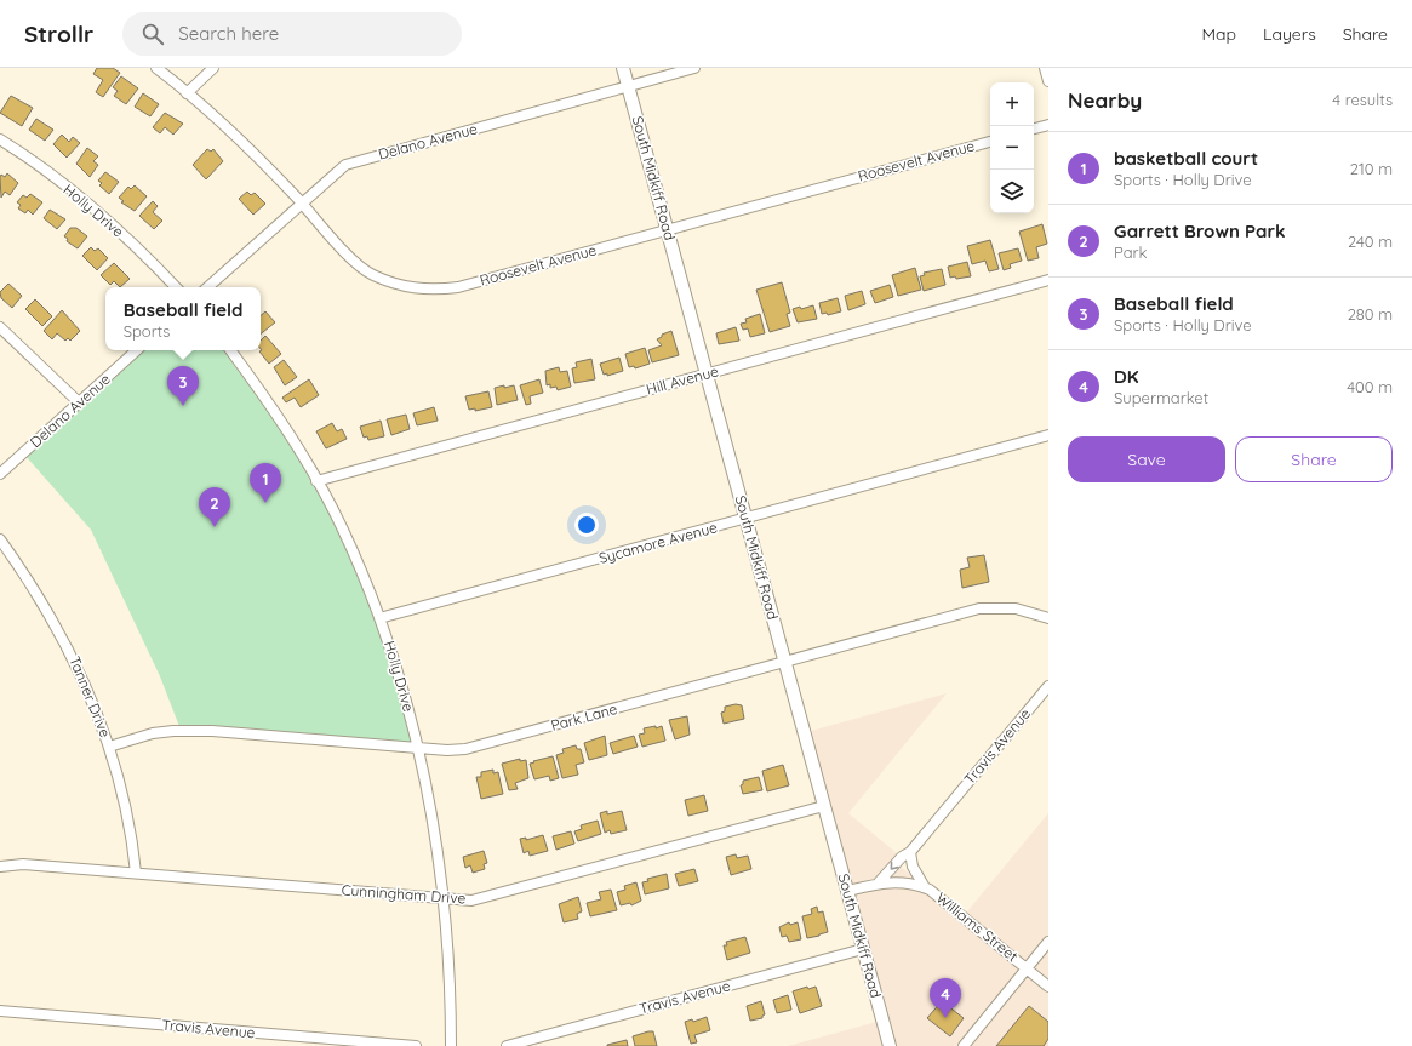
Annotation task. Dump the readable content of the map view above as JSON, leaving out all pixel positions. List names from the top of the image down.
{
  "streets": {
    "main road": ["South Midkiff Road"],
    "street": [
      "Delano Avenue",
      "Roosevelt Avenue",
      "Holly Drive",
      "Hill Avenue",
      "Sycamore Avenue",
      "Tanner Drive",
      "Park Lane",
      "Travis Avenue",
      "Cunningham Drive",
      "Williams Street"
    ]
  },
  "crossings": [
    ["Delano Avenue", "Roosevelt Avenue"],
    ["Delano Avenue", "South Midkiff Road"],
    ["Roosevelt Avenue", "South Midkiff Road"],
    ["South Midkiff Road", "Hill Avenue"],
    ["South Midkiff Road", "Sycamore Avenue"],
    ["South Midkiff Road", "Park Lane"],
    ["South Midkiff Road", "Travis Avenue"],
    ["South Midkiff Road", "Cunningham Drive"],
    ["Holly Drive", "Hill Avenue"],
    ["Holly Drive", "Sycamore Avenue"],
    ["Holly Drive", "Park Lane"],
    ["Holly Drive", "Cunningham Drive"],
    ["Tanner Drive", "Park Lane"],
    ["Tanner Drive", "Cunningham Drive"],
    ["Travis Avenue", "Williams Street"]
  ],
  "page": {
    "header": "Strollr",
    "search": "Search here",
    "nav": ["Map", "Layers", "Share"],
    "heading": ["Nearby", "4 results"],
    "map_buttons": ["+", "−"],
    "list": [
      {
        "mark": "1",
        "name": "basketball court",
        "note": "Sports · Holly Drive",
        "value": "210 m"
      },
      {
        "mark": "2",
        "name": "Garrett Brown Park",
        "note": "Park",
        "value": "240 m"
      },
      {
        "mark": "3",
        "name": "Baseball field",
        "note": "Sports · Holly Drive",
        "value": "280 m"
      },
      {
        "mark": "4",
        "name": "DK",
        "note": "Supermarket",
        "value": "400 m"
      }
    ],
    "popup": ["Baseball field", "Sports"],
    "pins": [
      "3",
      "1",
      "2",
      "4"
    ],
    "buttons": ["Save", "Share"]
  }
}
